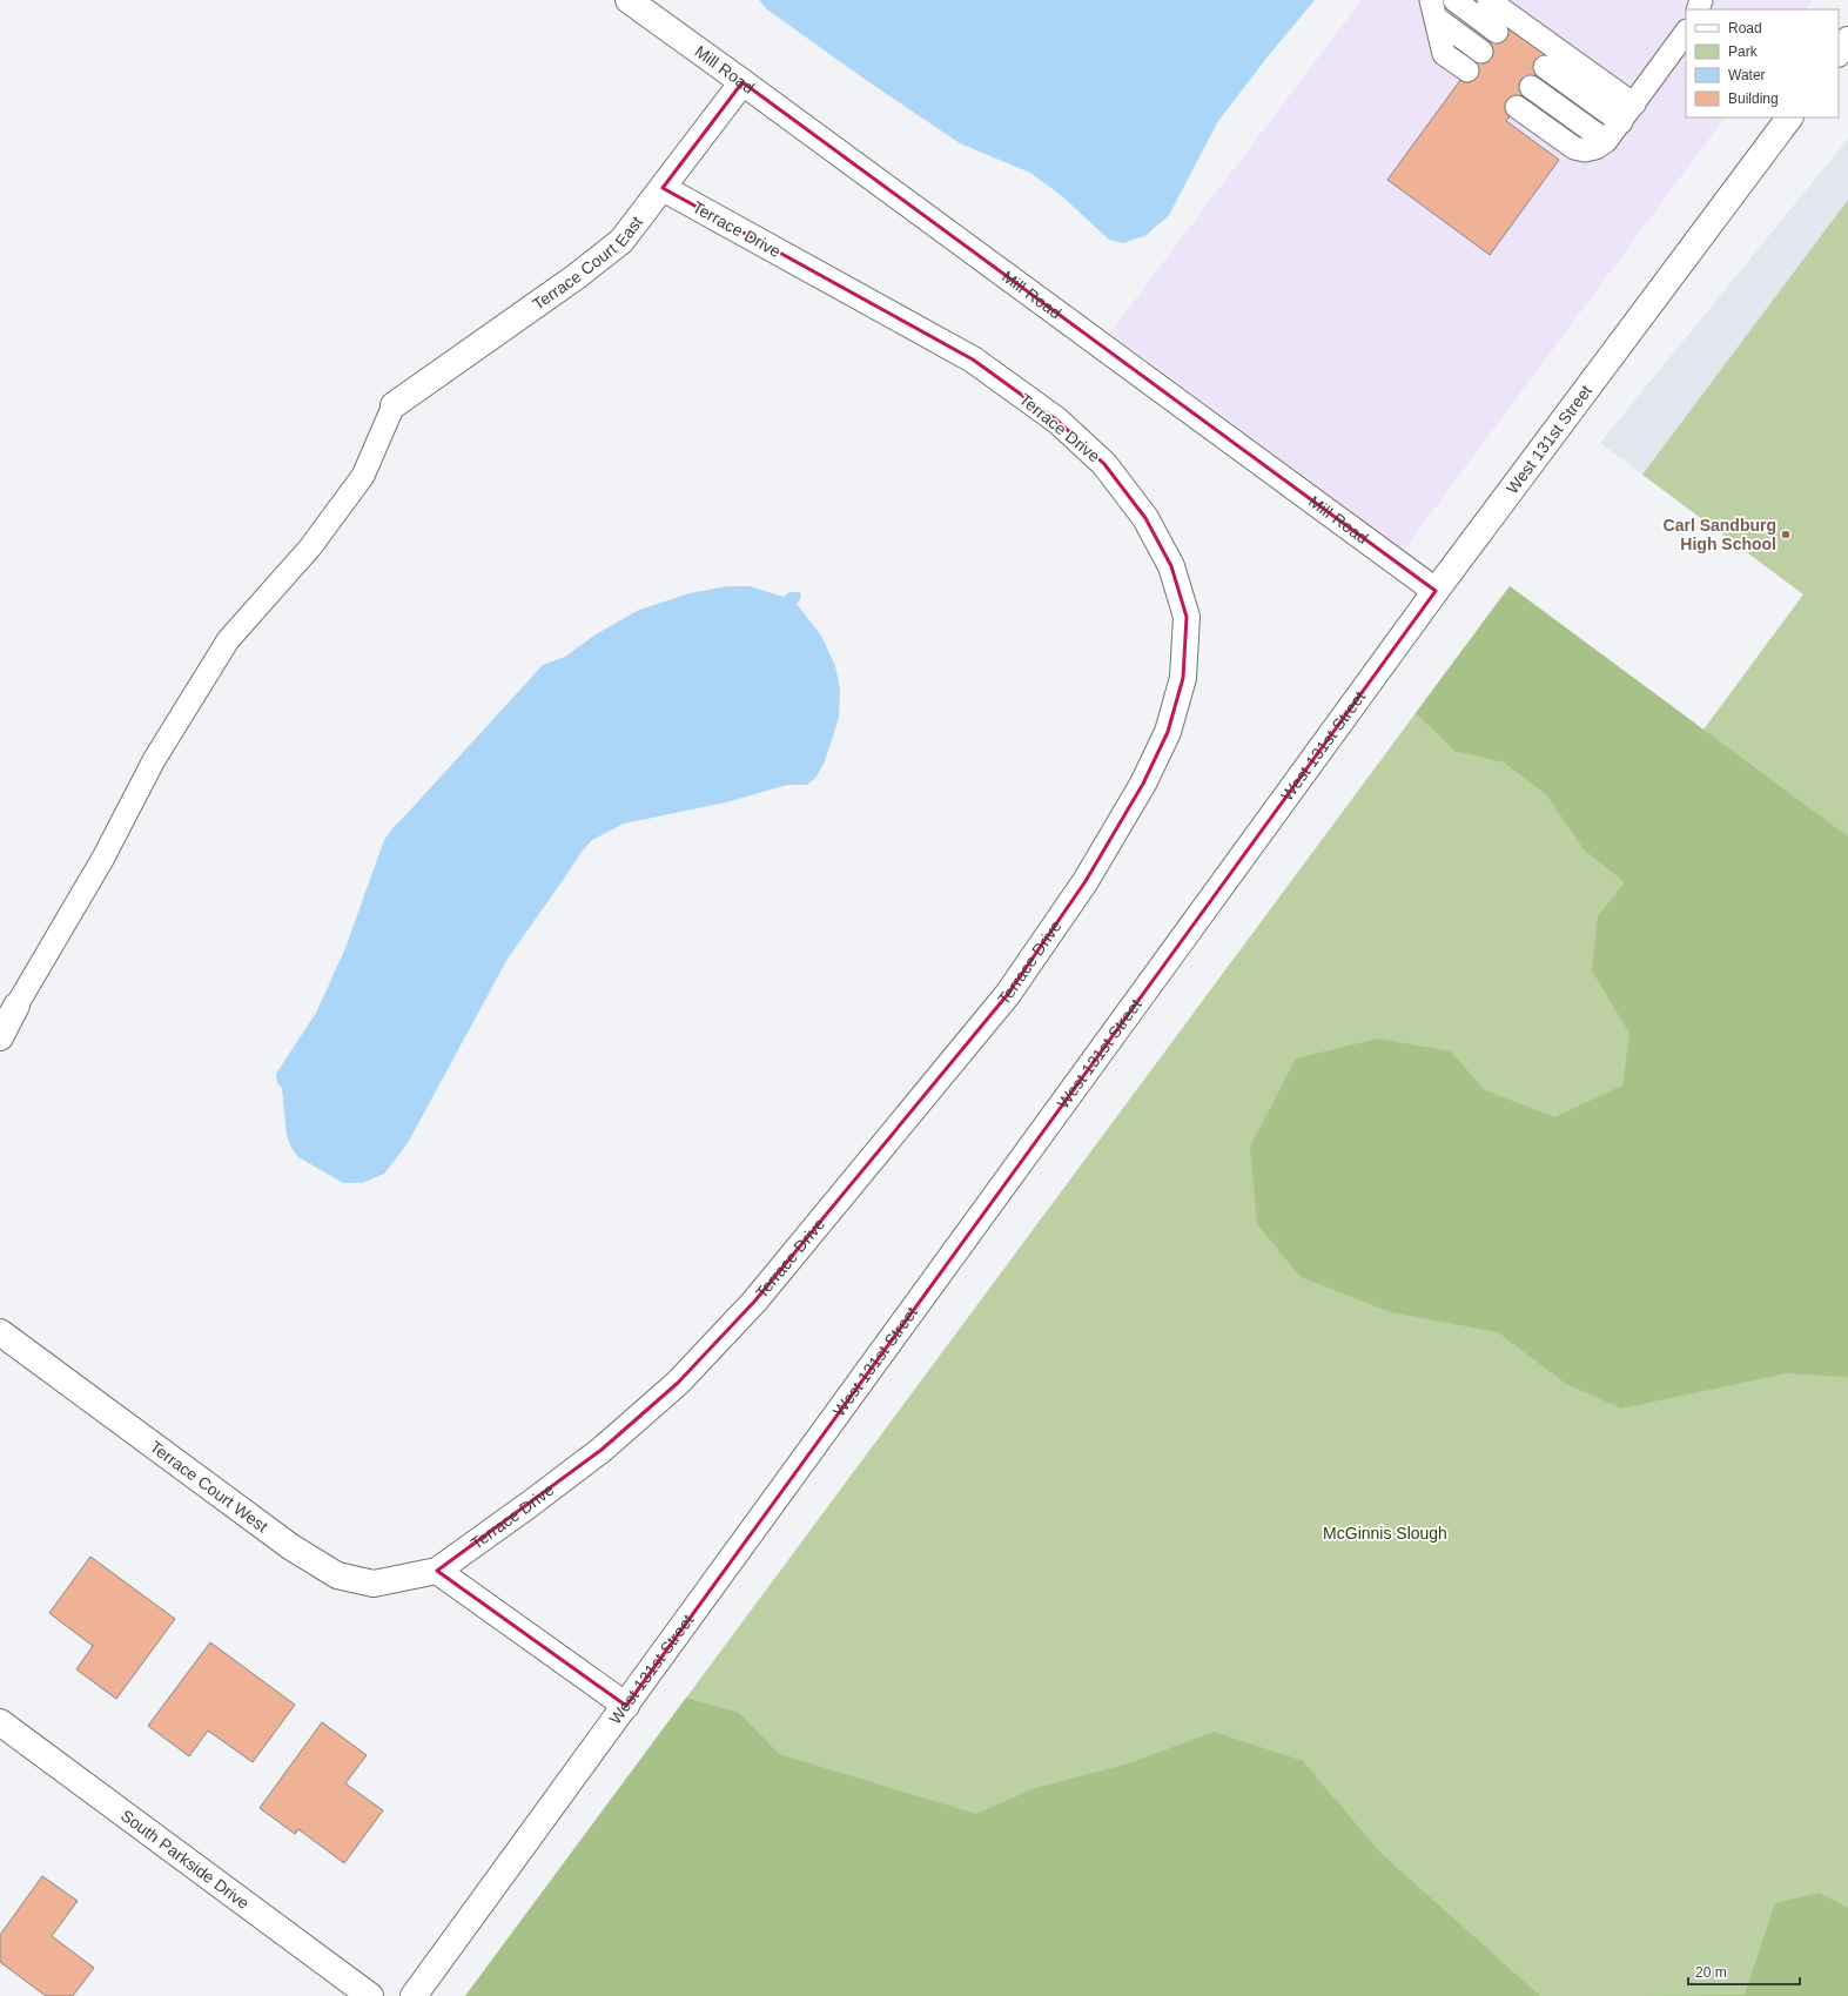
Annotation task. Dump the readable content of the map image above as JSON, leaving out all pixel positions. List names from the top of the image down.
{
  "streets": {
    "street": [
      "Mill Road",
      "Terrace Drive",
      "Terrace Court East",
      "West 131st Street",
      "Terrace Court West",
      "South Parkside Drive"
    ]
  },
  "crossings": [
    ["Mill Road", "Terrace Court East"],
    ["Mill Road", "West 131st Street"],
    ["Terrace Drive", "Terrace Court East"],
    ["Terrace Drive", "Terrace Court West"]
  ],
  "parks": ["McGinnis Slough"],
  "places": ["Carl Sandburg High School"],
  "legend": [
    "Road",
    "Park",
    "Water",
    "Building"
  ],
  "scale_bar": "20 m"
}
